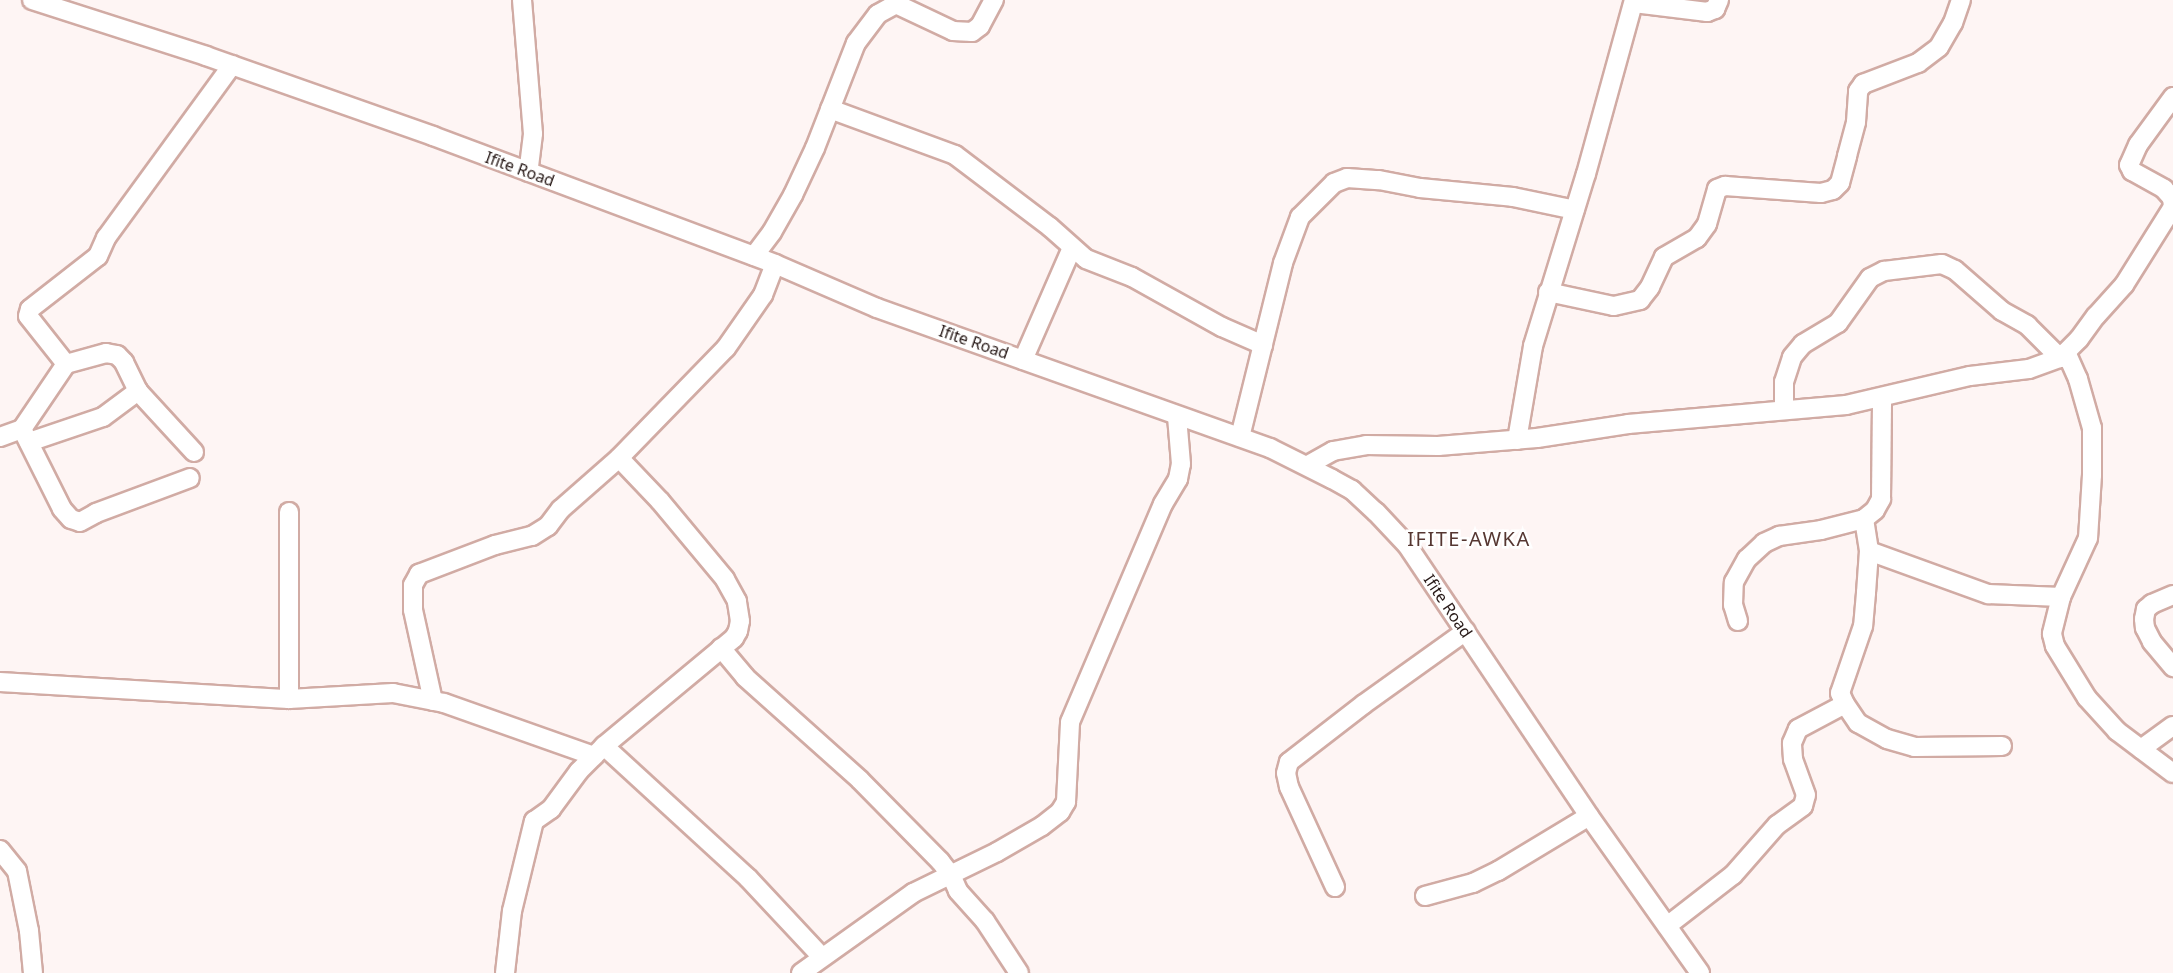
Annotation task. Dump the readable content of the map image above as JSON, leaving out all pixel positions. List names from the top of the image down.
{
  "streets": {
    "street": ["Ifite Road"]
  },
  "districts": ["IFITE-AWKA"]
}
